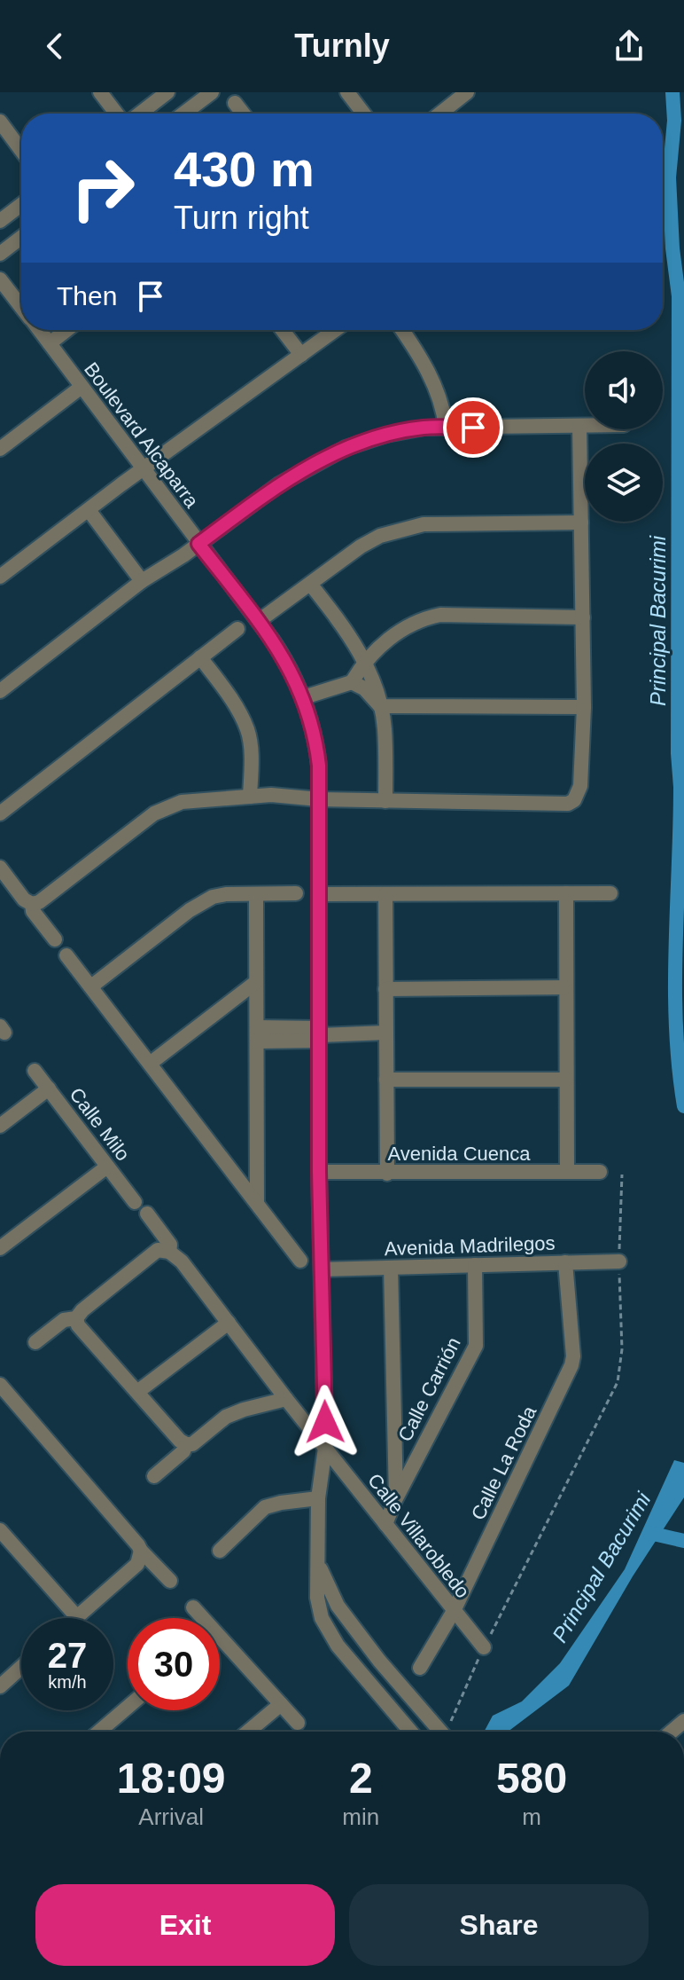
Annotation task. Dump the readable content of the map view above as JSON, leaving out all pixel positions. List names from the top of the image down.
{
  "streets": {
    "street": [
      "Boulevard Alcaparra",
      "Calle Milo",
      "Avenida Cuenca",
      "Avenida Madrilegos",
      "Calle Carrión",
      "Calle La Roda",
      "Calle Villarobledo"
    ]
  },
  "crossings": [
    ["Boulevard Alcaparra", "Avenida Cuenca"],
    ["Boulevard Alcaparra", "Avenida Madrilegos"],
    ["Boulevard Alcaparra", "Calle Villarobledo"],
    ["Avenida Madrilegos", "Calle Carrión"],
    ["Avenida Madrilegos", "Calle La Roda"],
    ["Calle Carrión", "Calle Villarobledo"],
    ["Calle La Roda", "Calle Villarobledo"]
  ],
  "water": ["Principal Bacurimi"],
  "page": {
    "header": "Turnly",
    "turn": ["430 m", "Turn right"],
    "then": "Then",
    "speed": "27 km/h",
    "limit": "30",
    "eta": [
      "18:09",
      "Arrival",
      "2",
      "min",
      "580",
      "m"
    ],
    "buttons": ["Exit", "Share"]
  }
}
